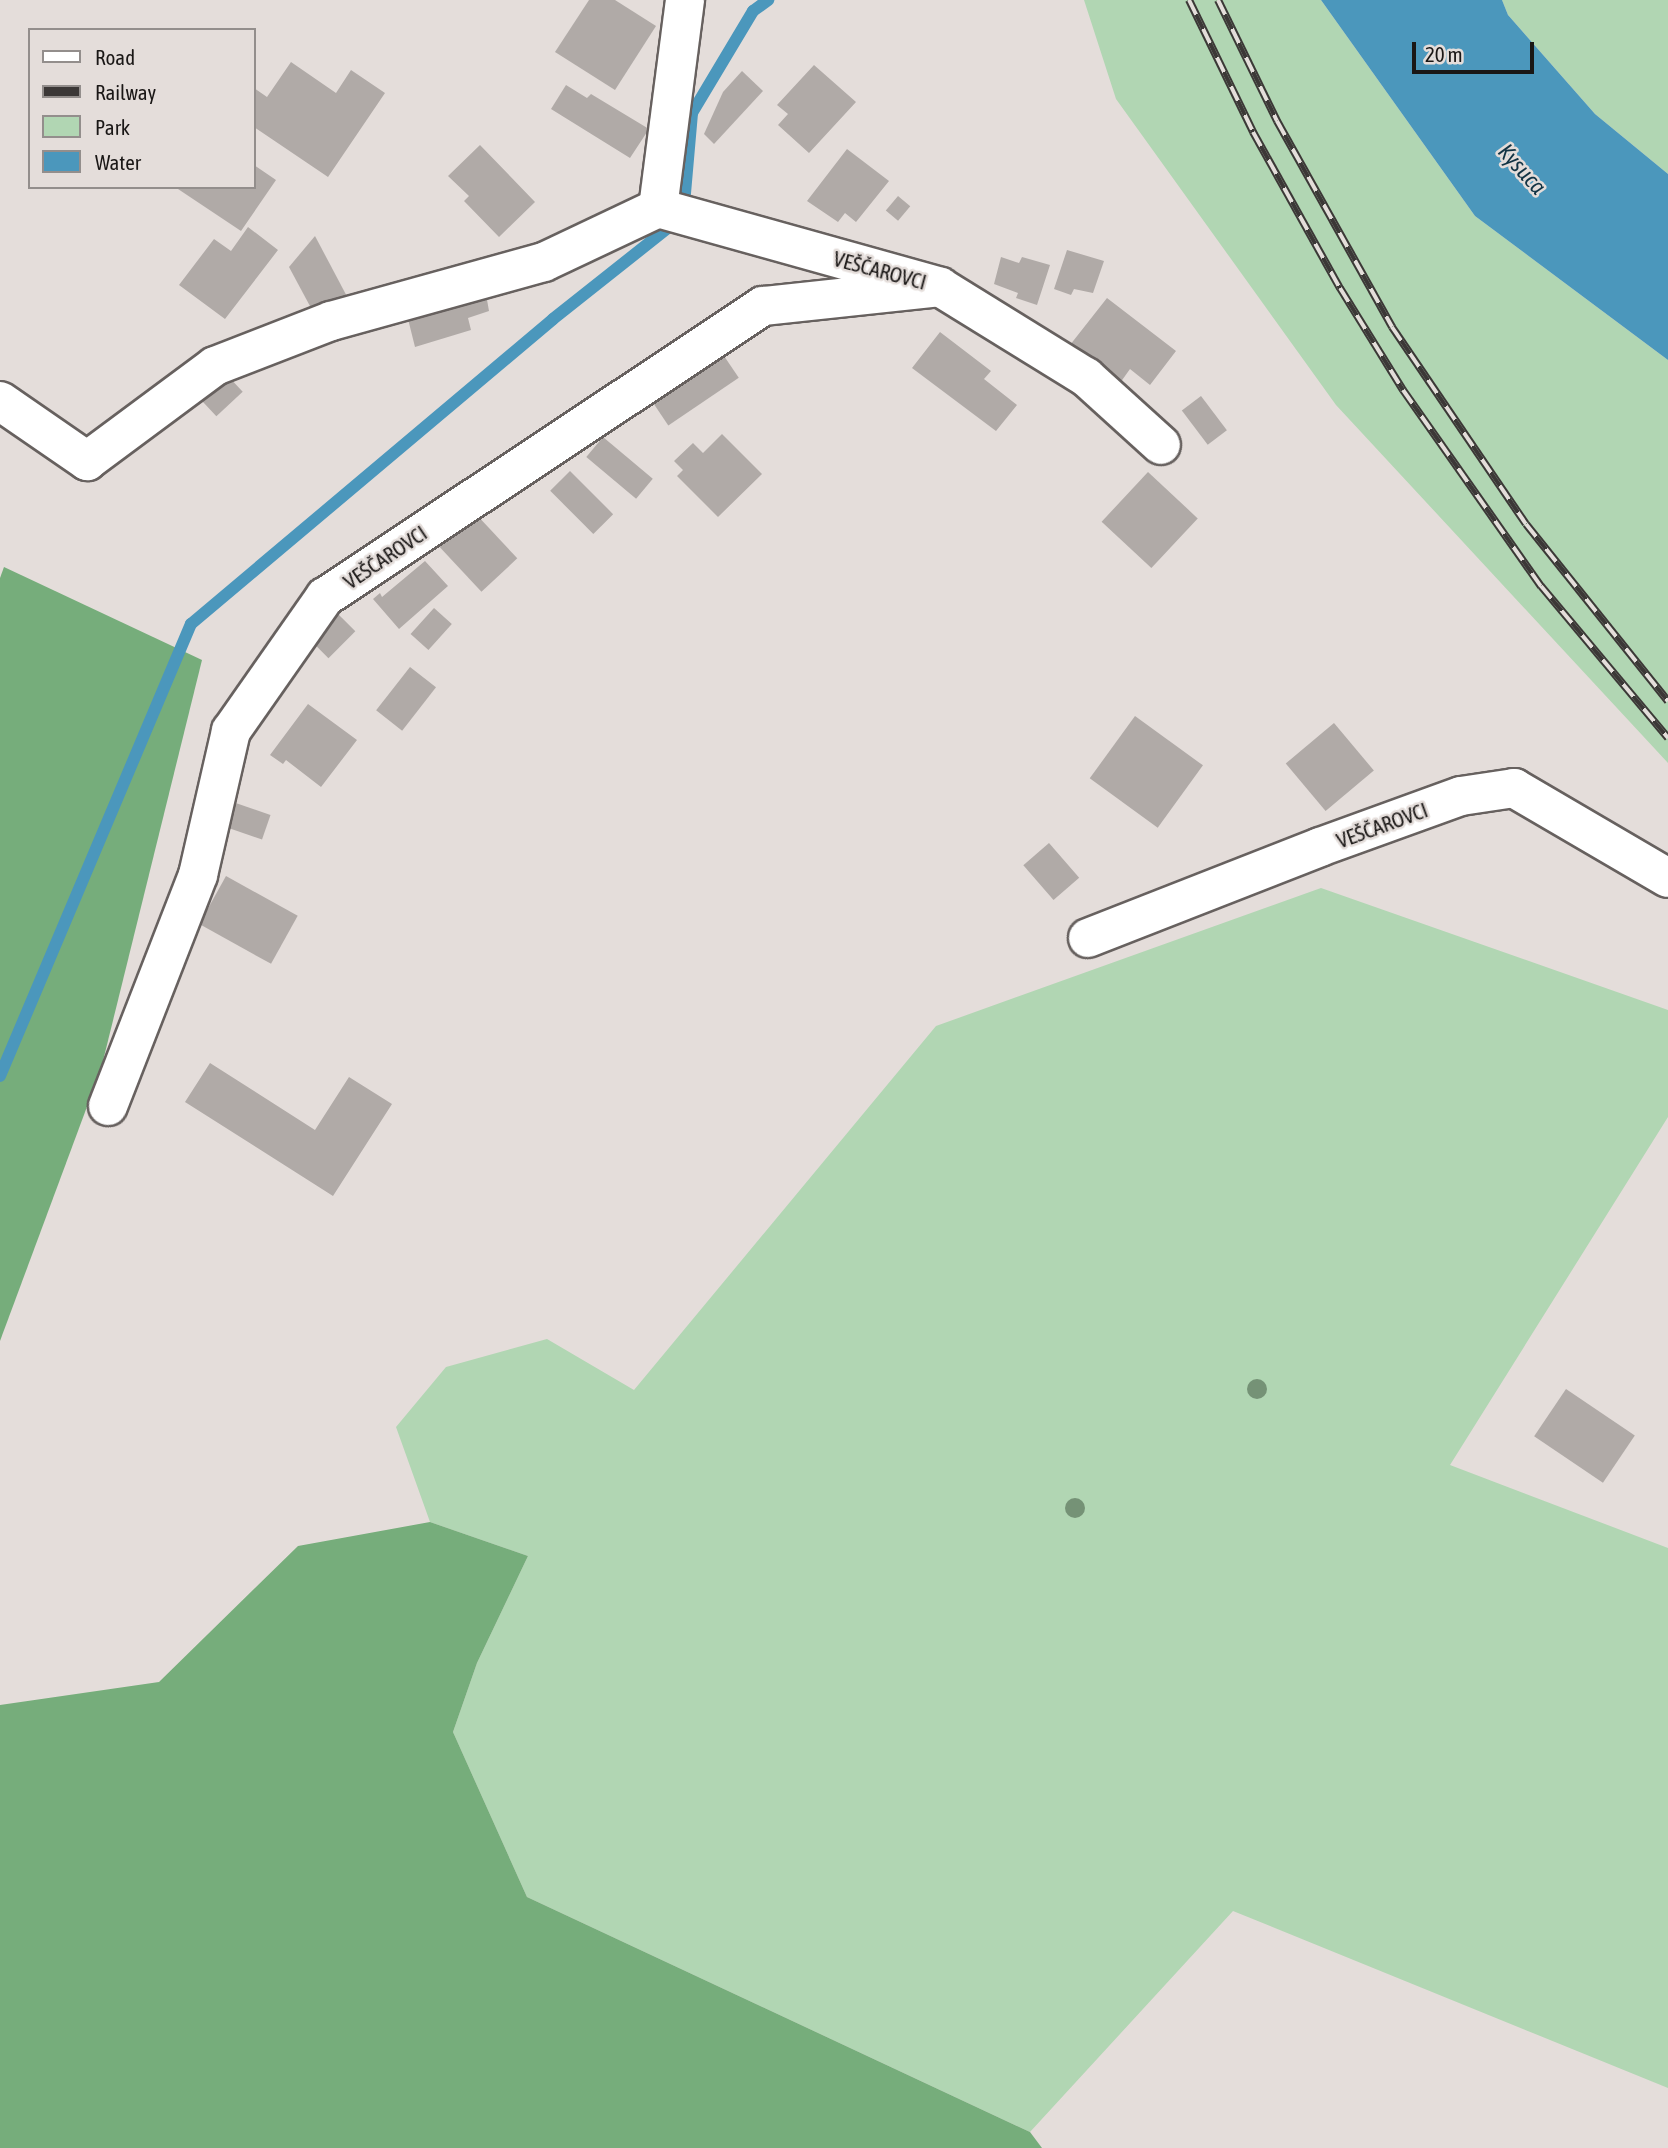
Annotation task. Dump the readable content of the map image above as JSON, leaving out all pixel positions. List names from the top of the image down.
{
  "streets": {
    "street": ["VEŠČAROVCI"]
  },
  "water": ["Kysuca"],
  "legend": [
    "Road",
    "Railway",
    "Park",
    "Water"
  ],
  "scale_bar": "20 m"
}
